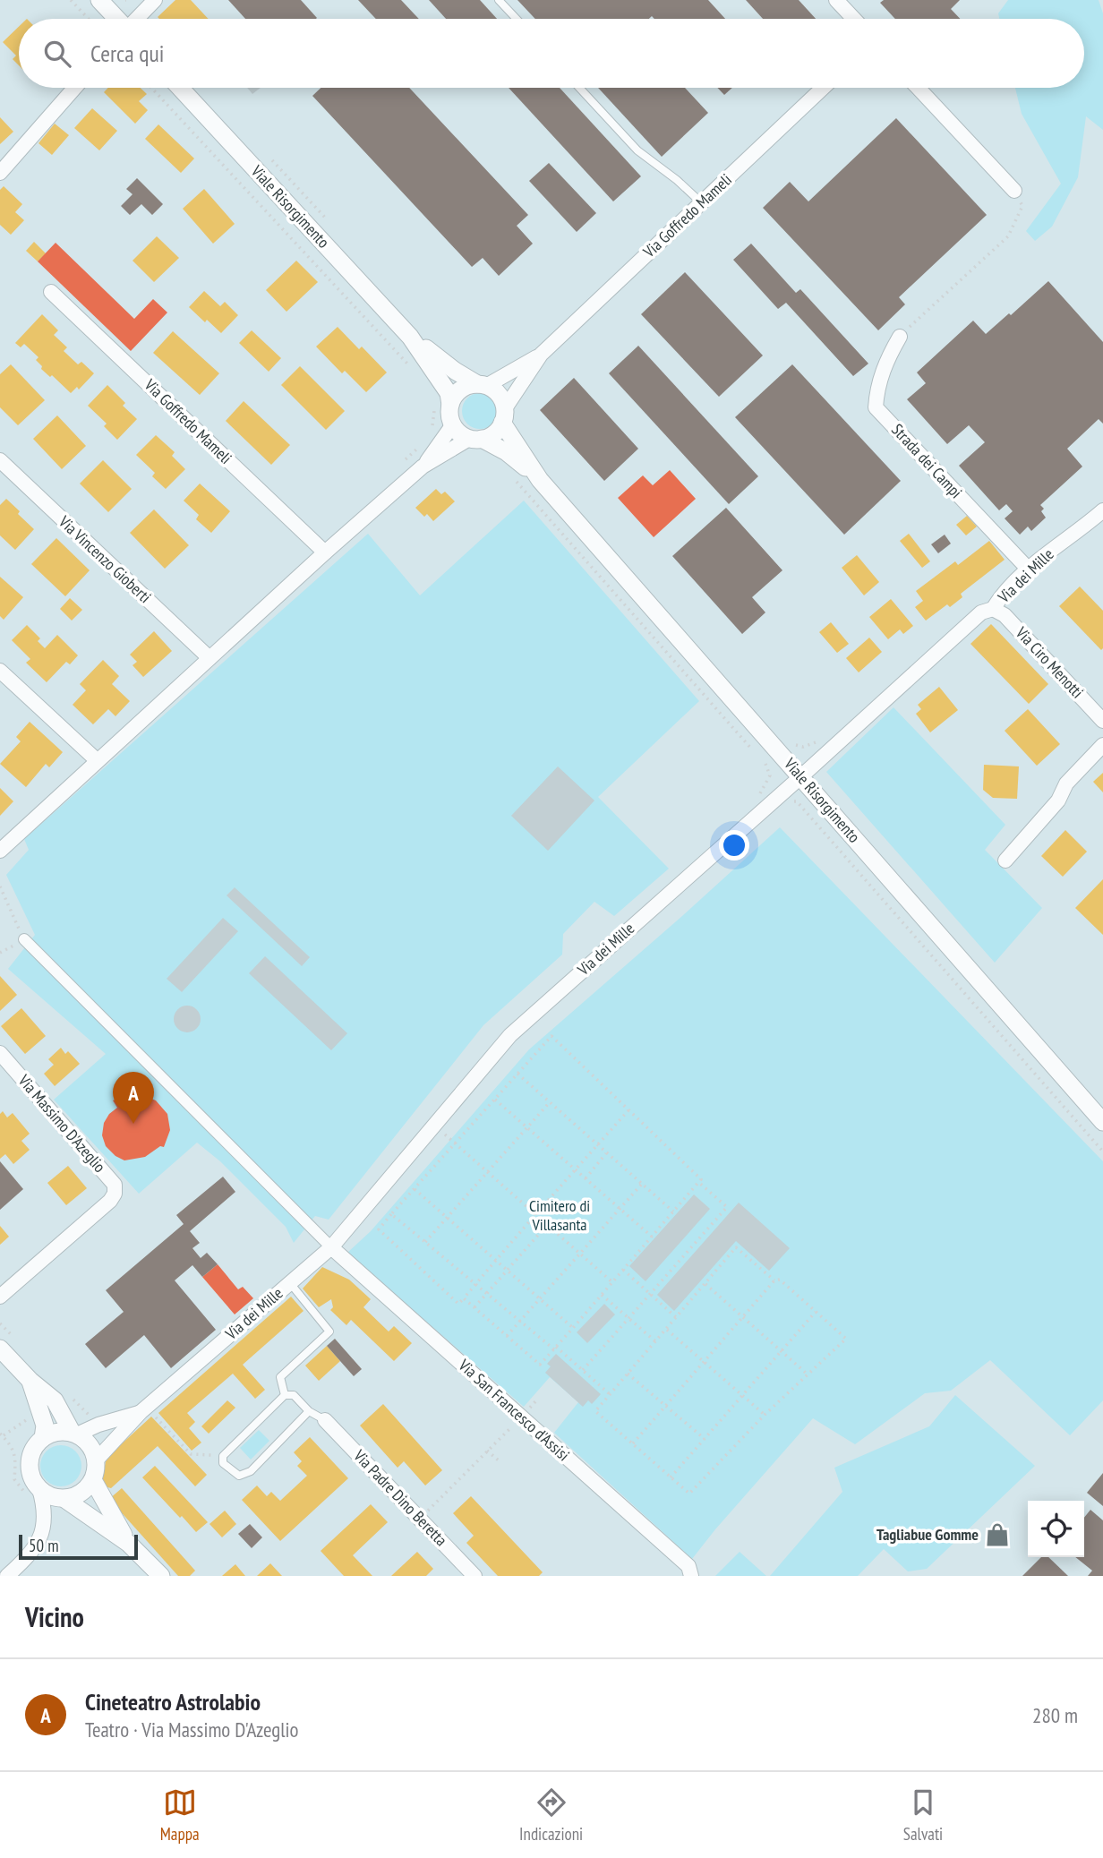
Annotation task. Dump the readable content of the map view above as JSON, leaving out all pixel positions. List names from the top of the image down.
{
  "streets": {
    "street": [
      "Viale Risorgimento",
      "Via Goffredo Mameli",
      "Strada dei Campi",
      "Via Vincenzo Gioberti",
      "Via dei Mille",
      "Via Ciro Menotti",
      "Via Massimo D'Azeglio",
      "Via San Francesco d'Assisi",
      "Via Padre Dino Beretta"
    ]
  },
  "crossings": [
    ["Viale Risorgimento", "Via Goffredo Mameli"],
    ["Viale Risorgimento", "Via dei Mille"],
    ["Strada dei Campi", "Via dei Mille"],
    ["Via dei Mille", "Via Ciro Menotti"],
    ["Via dei Mille", "Via San Francesco d'Assisi"]
  ],
  "parks": ["Cimitero di Villasanta"],
  "places": {
    "shop": ["Tagliabue Gomme"]
  },
  "scale_bar": "50 m",
  "page": {
    "search": "Cerca qui",
    "pins": "A",
    "scale": "50 m",
    "heading": "Vicino",
    "list": [
      {
        "mark": "A",
        "name": "Cineteatro Astrolabio",
        "note": "Teatro · Via Massimo D'Azeglio",
        "value": "280 m"
      }
    ],
    "nav": ["Mappa", "Indicazioni", "Salvati"]
  }
}
